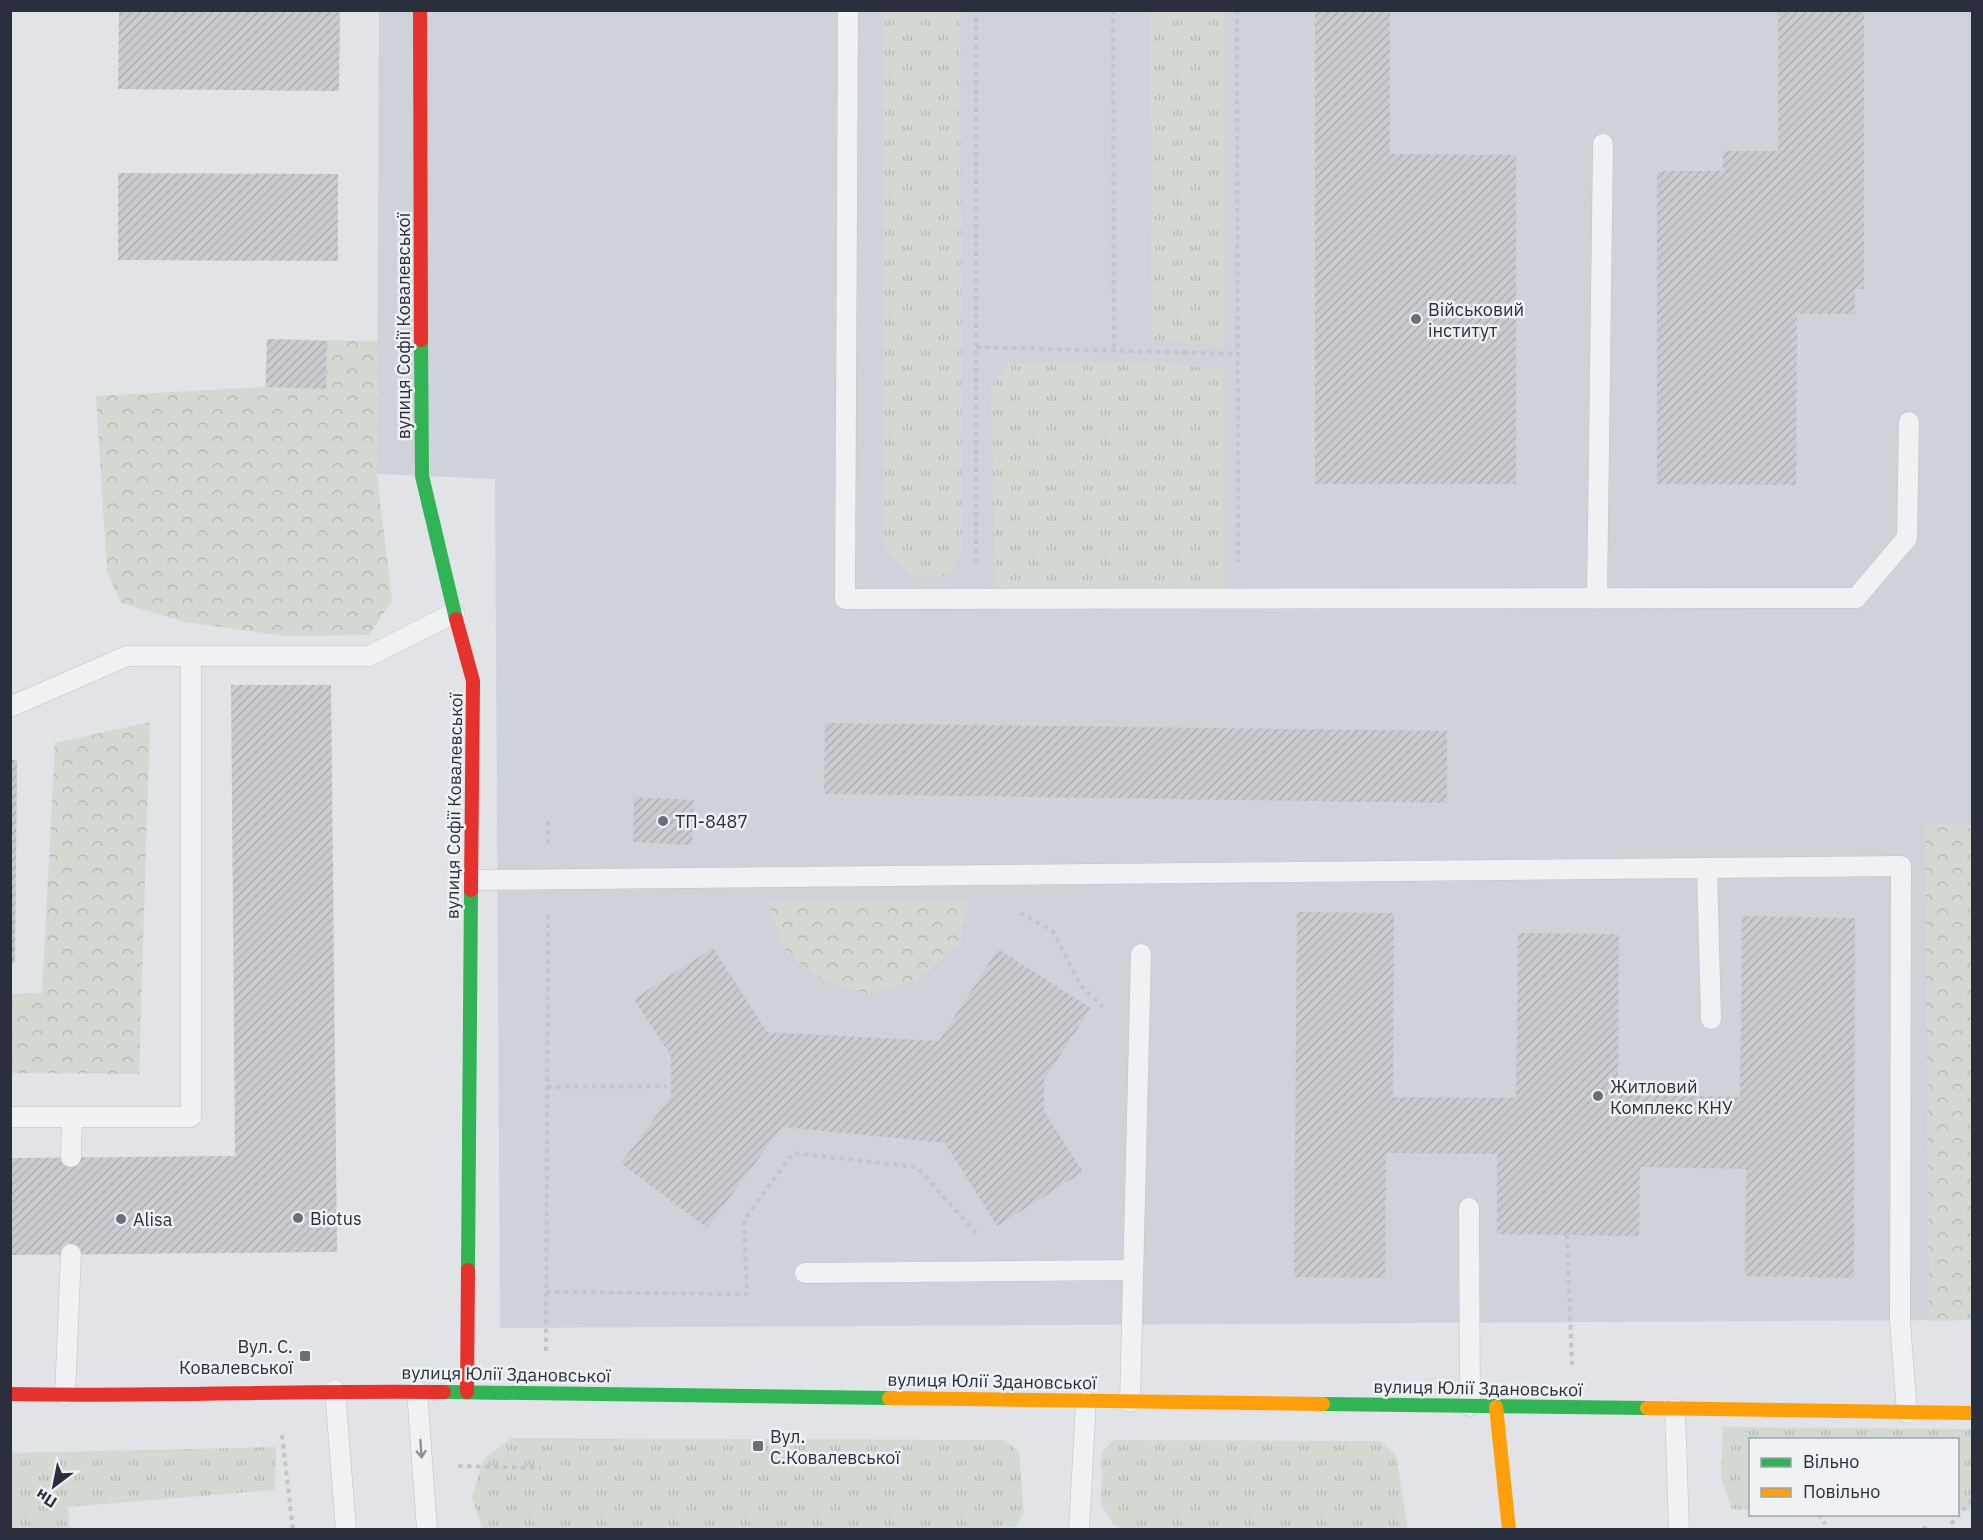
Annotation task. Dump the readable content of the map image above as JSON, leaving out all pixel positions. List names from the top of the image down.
{
  "streets": {
    "street": ["вулиця Софії Ковалевської", "вулиця Юлії Здановської"]
  },
  "crossings": [
    ["вулиця Софії Ковалевської", "вулиця Юлії Здановської"]
  ],
  "places": {
    "other": [
      "Військовий інститут",
      "ТП-8487",
      "Житловий Комплекс КНУ",
      "Biotus",
      "Alisa"
    ],
    "transit": ["Вул. С. Ковалевської", "Вул. С.Ковалевської"]
  },
  "legend": ["Вільно", "Повільно"],
  "north": "bottom left"
}
